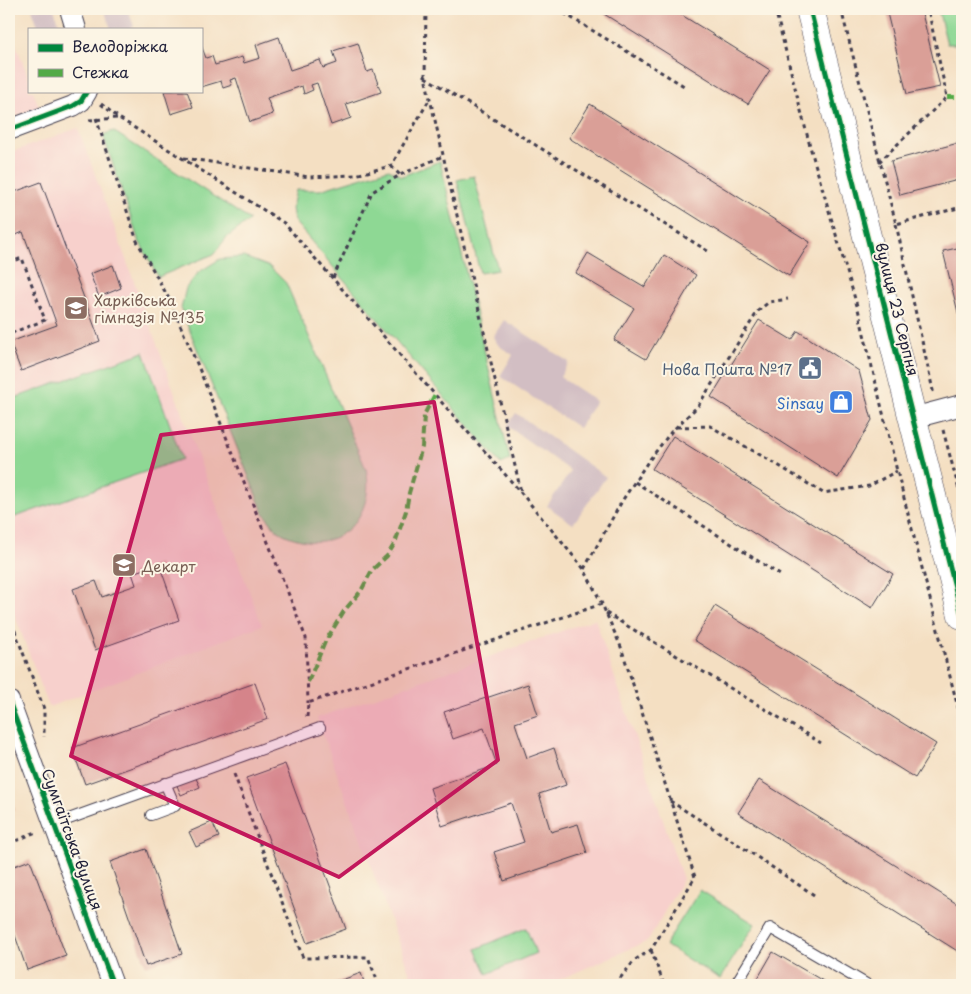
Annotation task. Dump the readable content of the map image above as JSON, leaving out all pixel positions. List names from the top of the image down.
{
  "streets": {
    "street": ["вулиця 23 Серпня", "Сумгаїтська вулиця"]
  },
  "places": {
    "school or university": ["Харківська гімназія №135", "Декарт"],
    "public building": ["Нова Пошта №17"],
    "shop": ["Sinsay"]
  },
  "legend": ["Велодоріжка", "Стежка"]
}
